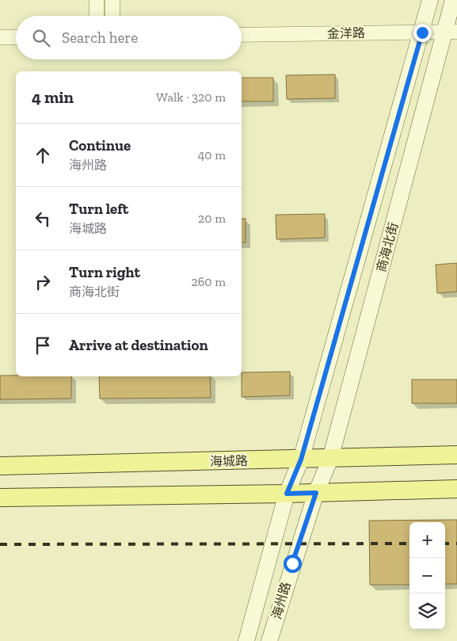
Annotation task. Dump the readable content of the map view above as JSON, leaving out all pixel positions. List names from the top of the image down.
{
  "streets": {
    "main road": ["商海北街", "海城路", "海州路"],
    "street": ["金洋路"]
  },
  "crossings": [
    ["金洋路", "商海北街"],
    ["商海北街", "海城路"],
    ["商海北街", "海州路"]
  ],
  "page": {
    "search": "Search here",
    "heading": ["4 min", "Walk · 320 m"],
    "list": [
      ["Continue", "海州路", "40 m"],
      ["Turn left", "海城路", "20 m"],
      ["Turn right", "商海北街", "260 m"],
      "Arrive at destination"
    ],
    "map_buttons": ["+", "−"]
  }
}
